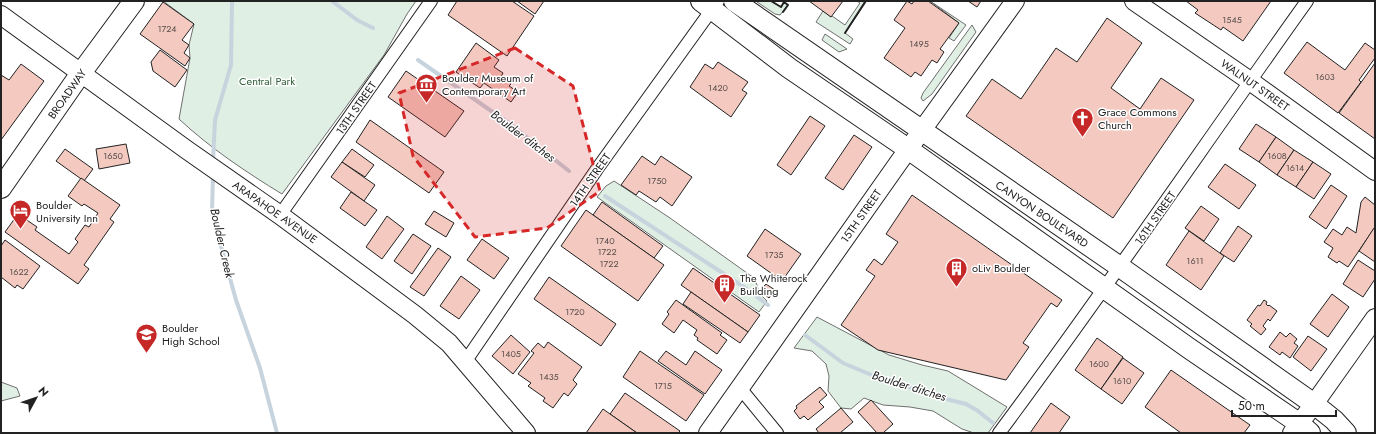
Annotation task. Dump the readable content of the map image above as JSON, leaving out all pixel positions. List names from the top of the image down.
{
  "streets": {
    "main road": ["BROADWAY", "CANYON BOULEVARD"],
    "street": [
      "WALNUT STREET",
      "13TH STREET",
      "14TH STREET",
      "ARAPAHOE AVENUE",
      "15TH STREET",
      "16TH STREET"
    ]
  },
  "crossings": [
    ["WALNUT STREET", "16TH STREET"],
    ["BROADWAY", "ARAPAHOE AVENUE"],
    ["13TH STREET", "ARAPAHOE AVENUE"],
    ["14TH STREET", "ARAPAHOE AVENUE"],
    ["CANYON BOULEVARD", "15TH STREET"],
    ["CANYON BOULEVARD", "16TH STREET"]
  ],
  "water": ["Boulder ditches", "Boulder Creek"],
  "parks": ["Central Park"],
  "places": {
    "museum": ["Boulder Museum of Contemporary Art"],
    "church": ["Grace Commons Church"],
    "hotel": ["Boulder University Inn"],
    "building": ["oLiv Boulder", "The Whiterock Building"],
    "school or university": ["Boulder High School"]
  },
  "house_numbers": [
    "1545",
    "1724",
    "1495",
    "1603",
    "1420",
    "1650",
    "1608",
    "1614",
    "1750",
    "1740",
    "1722",
    "1735",
    "1611",
    "1722",
    "1622",
    "1720",
    "1405",
    "1600",
    "1435",
    "1610",
    "1715"
  ],
  "scale_bar": "50 m",
  "north": "top right"
}
